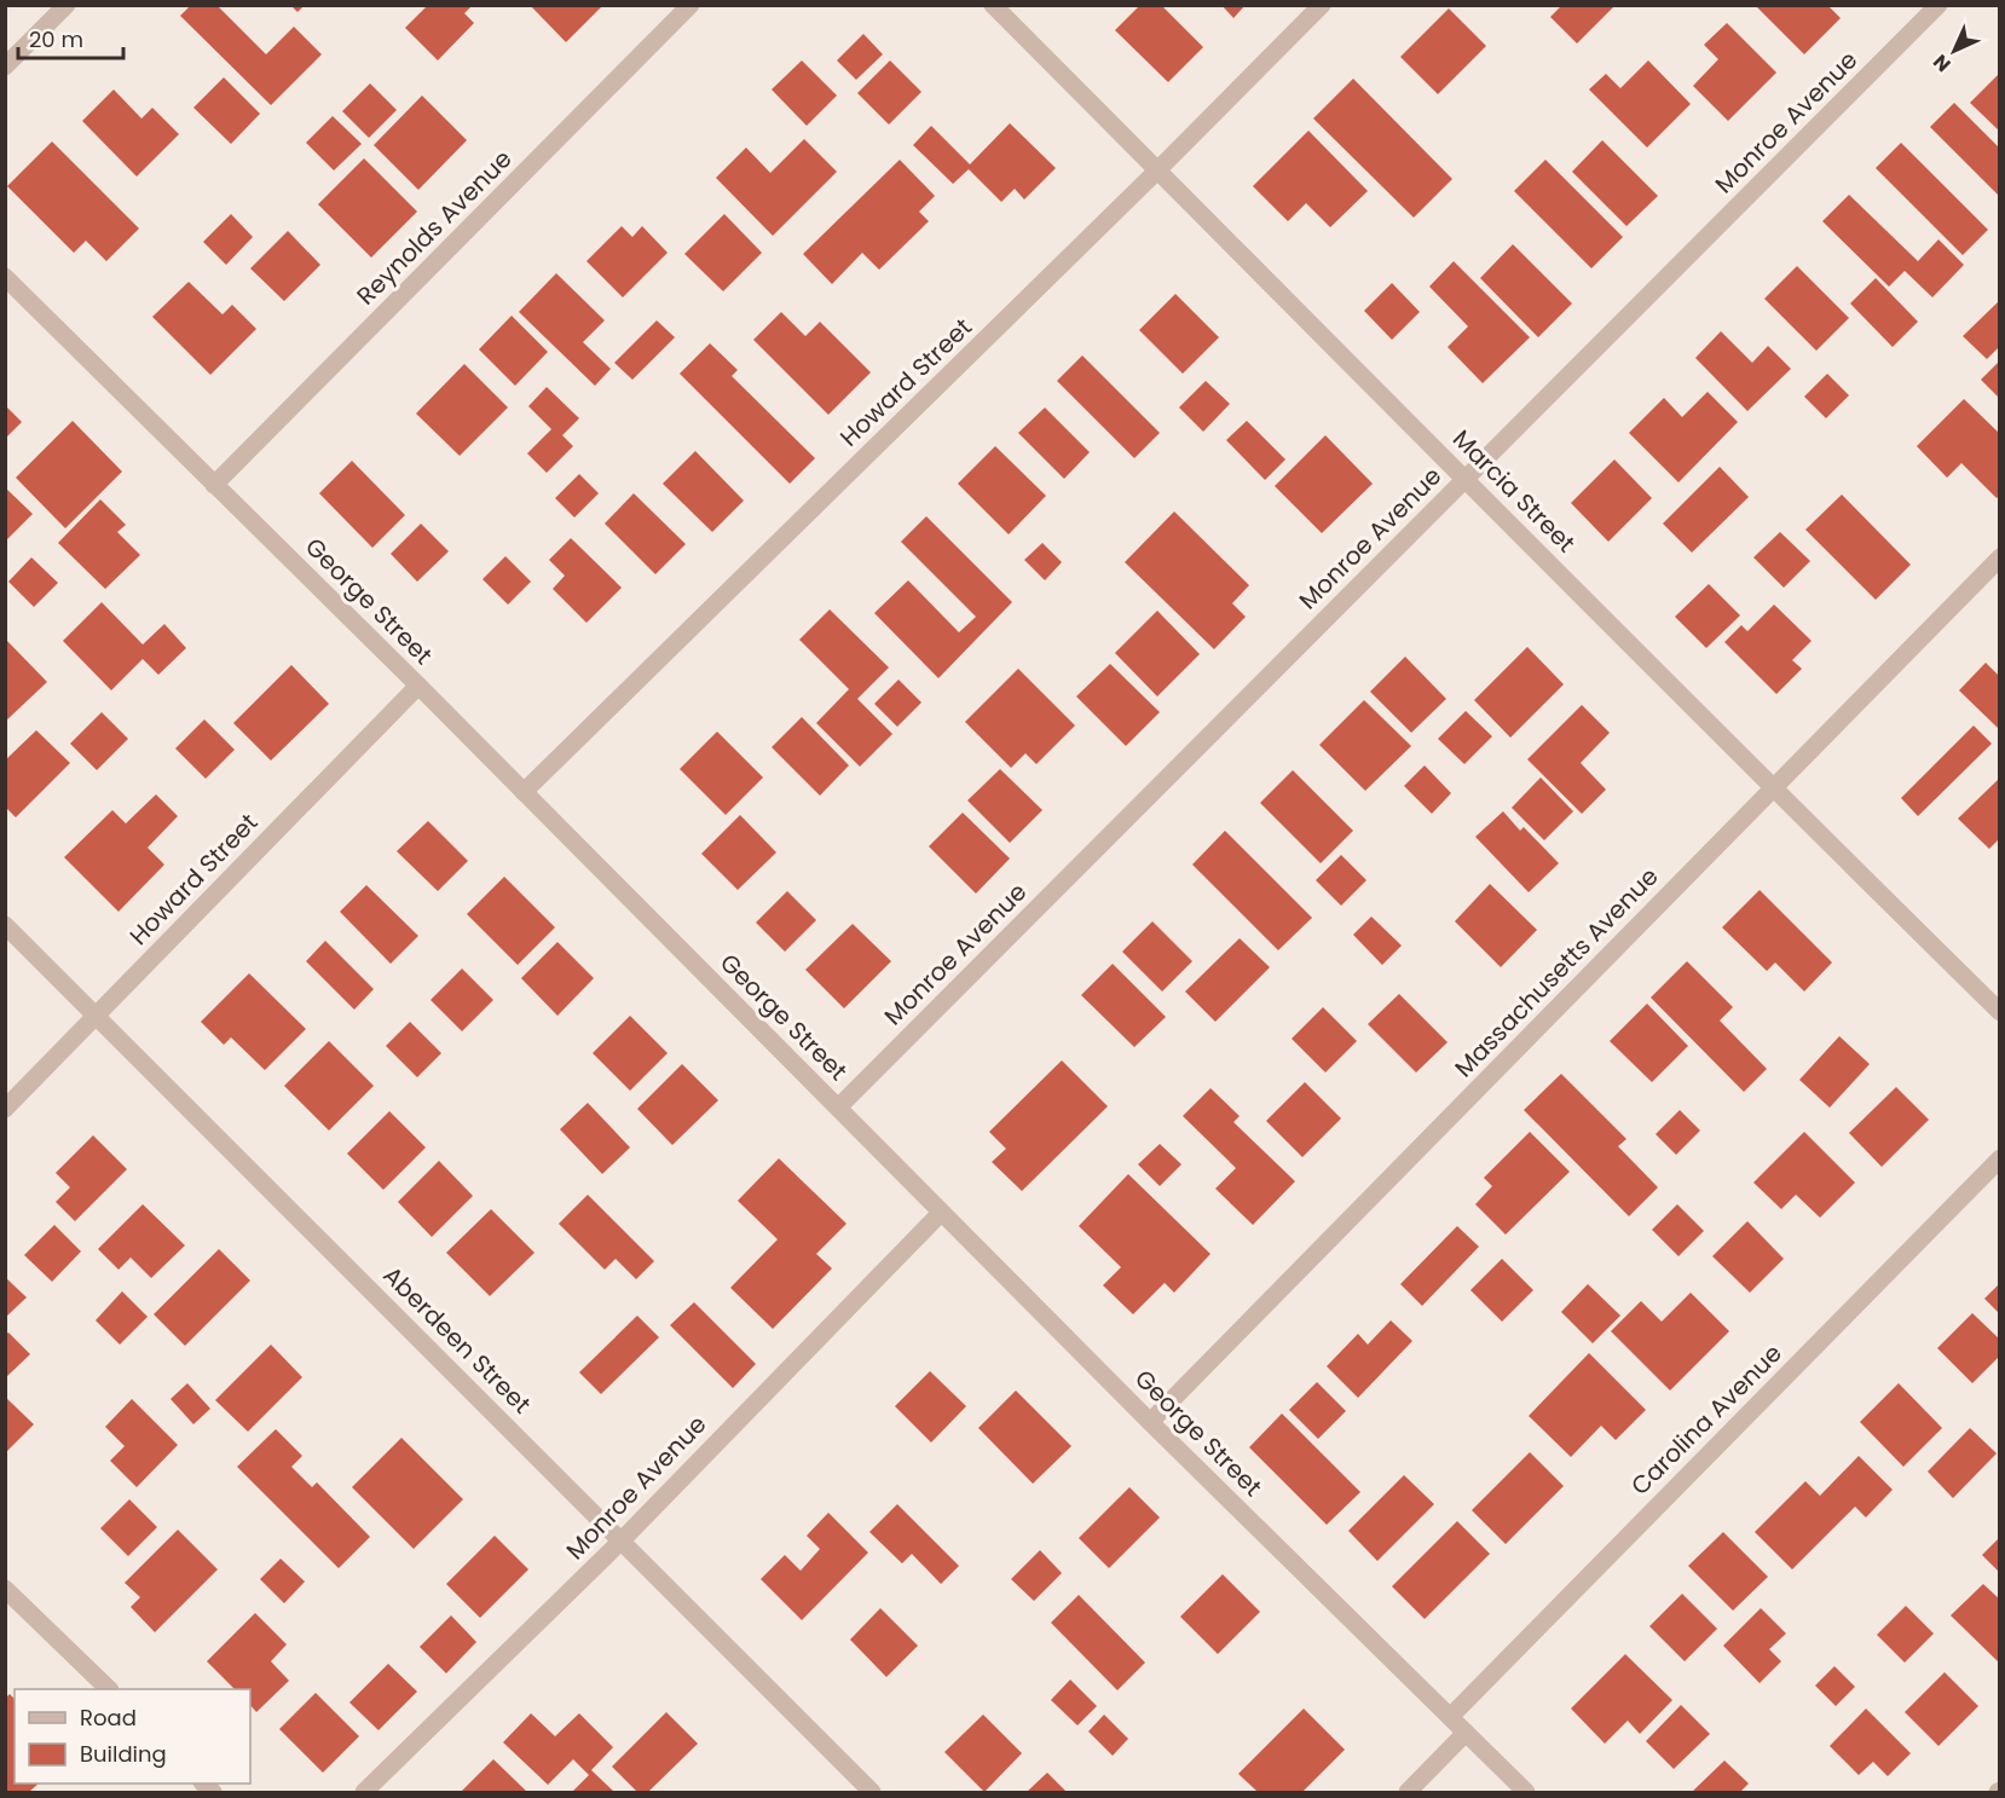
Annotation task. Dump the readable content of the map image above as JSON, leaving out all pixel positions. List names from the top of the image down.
{
  "streets": {
    "street": [
      "Monroe Avenue",
      "Reynolds Avenue",
      "Howard Street",
      "Marcia Street",
      "George Street",
      "Massachusetts Avenue",
      "Aberdeen Street",
      "Carolina Avenue"
    ]
  },
  "crossings": [
    ["Monroe Avenue", "Marcia Street"],
    ["Monroe Avenue", "George Street"],
    ["Monroe Avenue", "Aberdeen Street"],
    ["Reynolds Avenue", "George Street"],
    ["Howard Street", "Marcia Street"],
    ["Howard Street", "George Street"],
    ["Howard Street", "Aberdeen Street"],
    ["Marcia Street", "Massachusetts Avenue"],
    ["George Street", "Massachusetts Avenue"],
    ["George Street", "Carolina Avenue"]
  ],
  "legend": ["Road", "Building"],
  "scale_bar": "20 m",
  "north": "bottom left"
}
